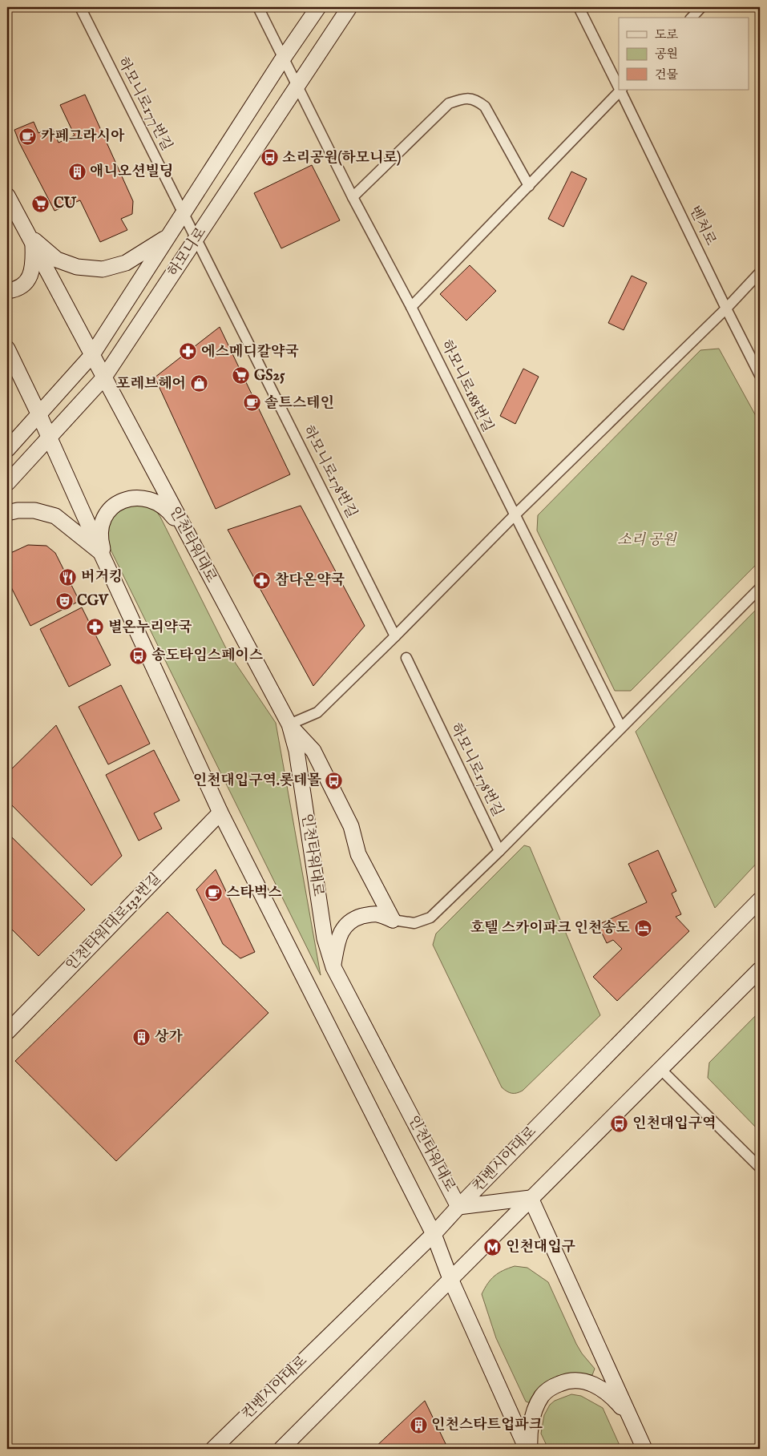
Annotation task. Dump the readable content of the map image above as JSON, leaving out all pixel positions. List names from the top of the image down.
{
  "streets": {
    "main road": [
      "하모니로",
      "인천타워대로",
      "인천타워대로132번길",
      "컨벤시아대로"
    ],
    "street": [
      "하모니로177번길",
      "벤처로",
      "하모니로188번길",
      "하모니로178번길"
    ]
  },
  "crossings": [
    ["하모니로177번길", "하모니로"],
    ["하모니로177번길", "하모니로178번길"],
    ["하모니로", "하모니로188번길"],
    ["하모니로", "하모니로178번길"],
    ["하모니로", "인천타워대로"],
    ["인천타워대로", "컨벤시아대로"]
  ],
  "parks": ["소리 공원"],
  "places": {
    "cafe": ["카페그라시아", "솔트스테인", "스타벅스"],
    "bus stop": [
      "소리공원(하모니로)",
      "송도타임스페이스",
      "인천대입구역.롯데몰",
      "인천대입구역"
    ],
    "building": ["애니오션빌딩", "상가", "인천스타트업파크"],
    "supermarket": ["CU", "GS25"],
    "pharmacy": ["에스메디칼약국", "참다온약국", "별온누리약국"],
    "shop": ["포레브헤어"],
    "restaurant": ["버거킹"],
    "theatre": ["CGV"],
    "hotel": ["호텔 스카이파크 인천송도"],
    "metro station": ["인천대입구"]
  },
  "legend": ["도로", "공원", "건물"]
}
